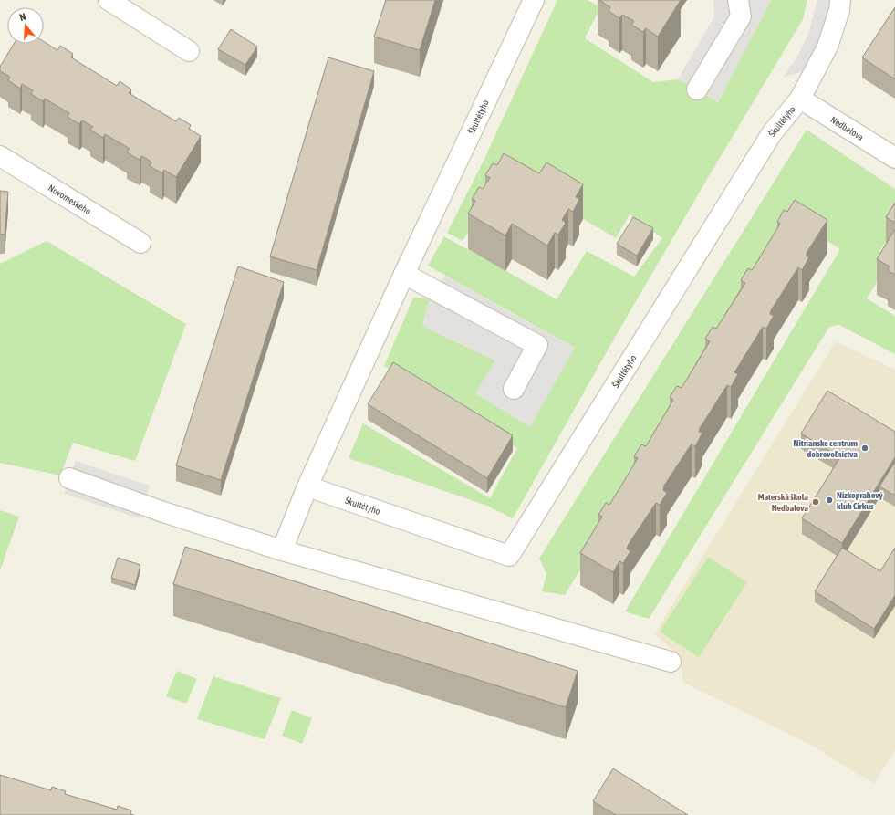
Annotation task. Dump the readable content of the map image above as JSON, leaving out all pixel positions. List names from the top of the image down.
{
  "streets": {
    "street": ["Škultétyho", "Nedbalova", "Novomeského"]
  },
  "crossings": [
    ["Škultétyho", "Nedbalova"]
  ],
  "places": ["Nitrianske centrum dobrovoľníctva", "Nízkoprahový klub Cirkus", "Materská škola Nedbalova"],
  "north": "top"
}
